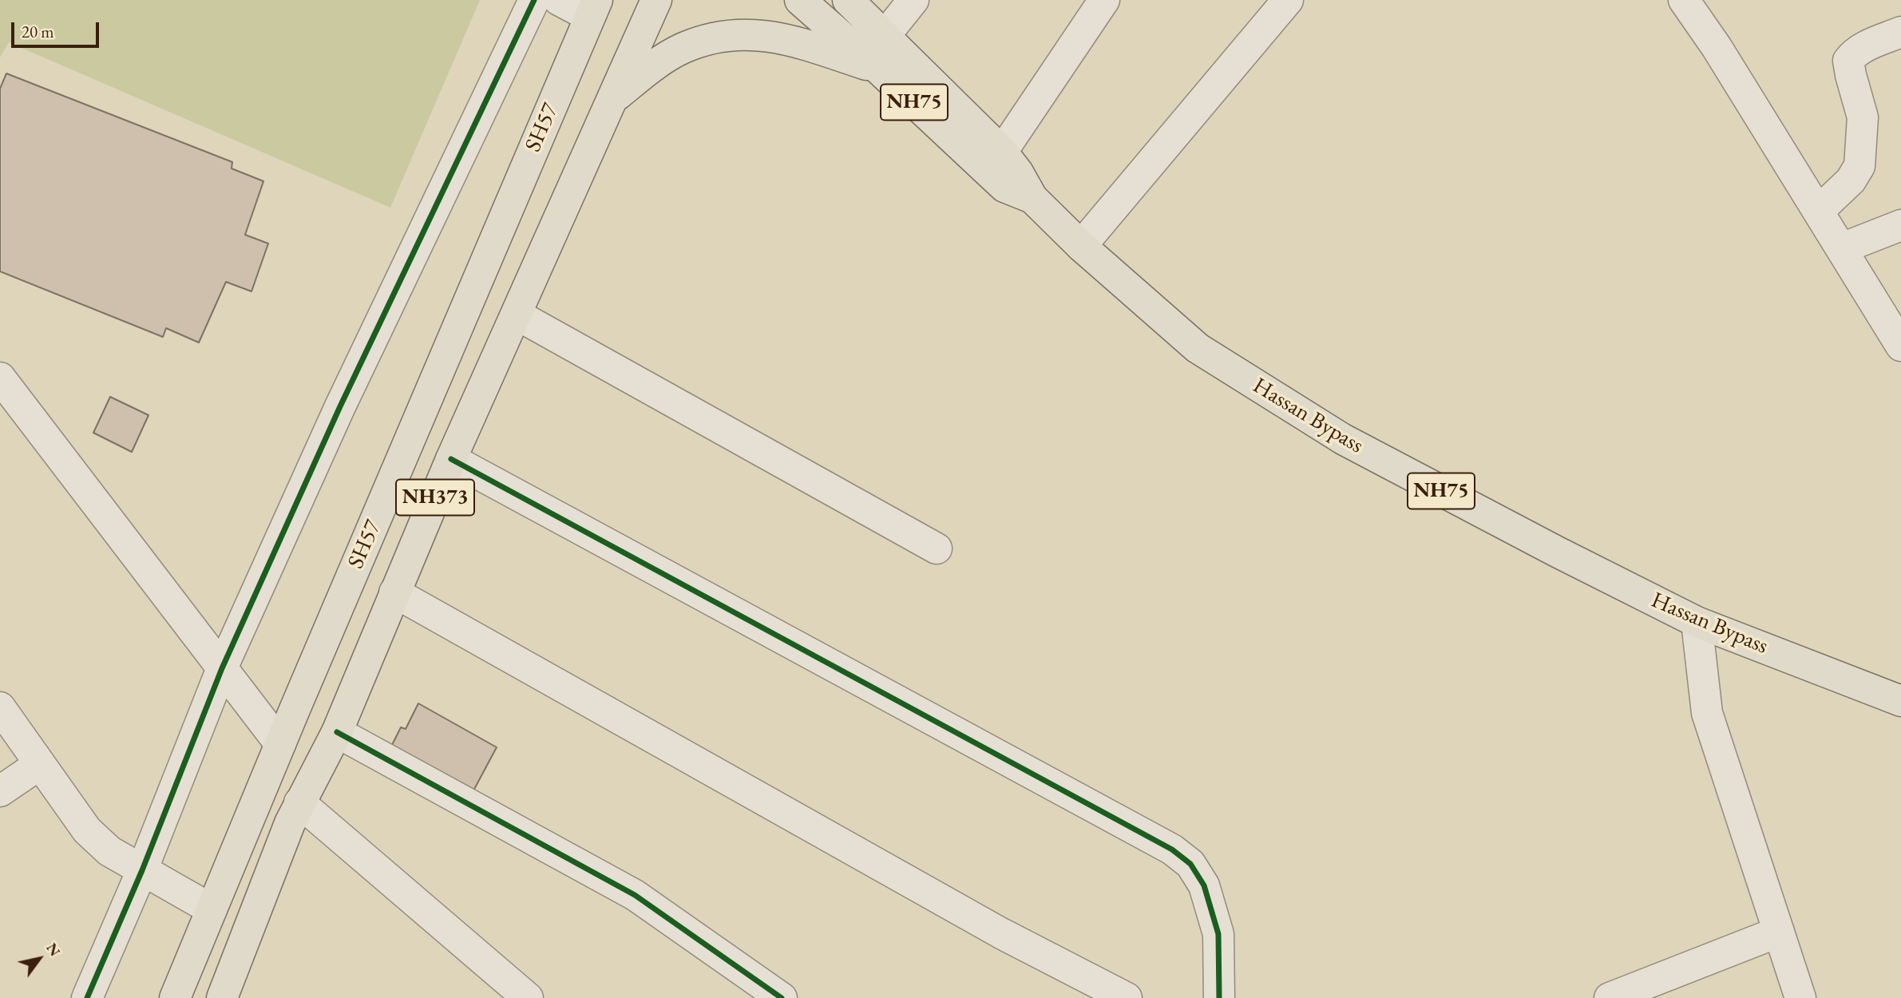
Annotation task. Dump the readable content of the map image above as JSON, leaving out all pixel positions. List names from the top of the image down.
{
  "streets": {
    "highway": [
      "NH75",
      "SH57",
      "Hassan Bypass",
      "NH373"
    ]
  },
  "crossings": [
    ["NH75", "Hassan Bypass"]
  ],
  "scale_bar": "20 m",
  "north": "top right"
}
